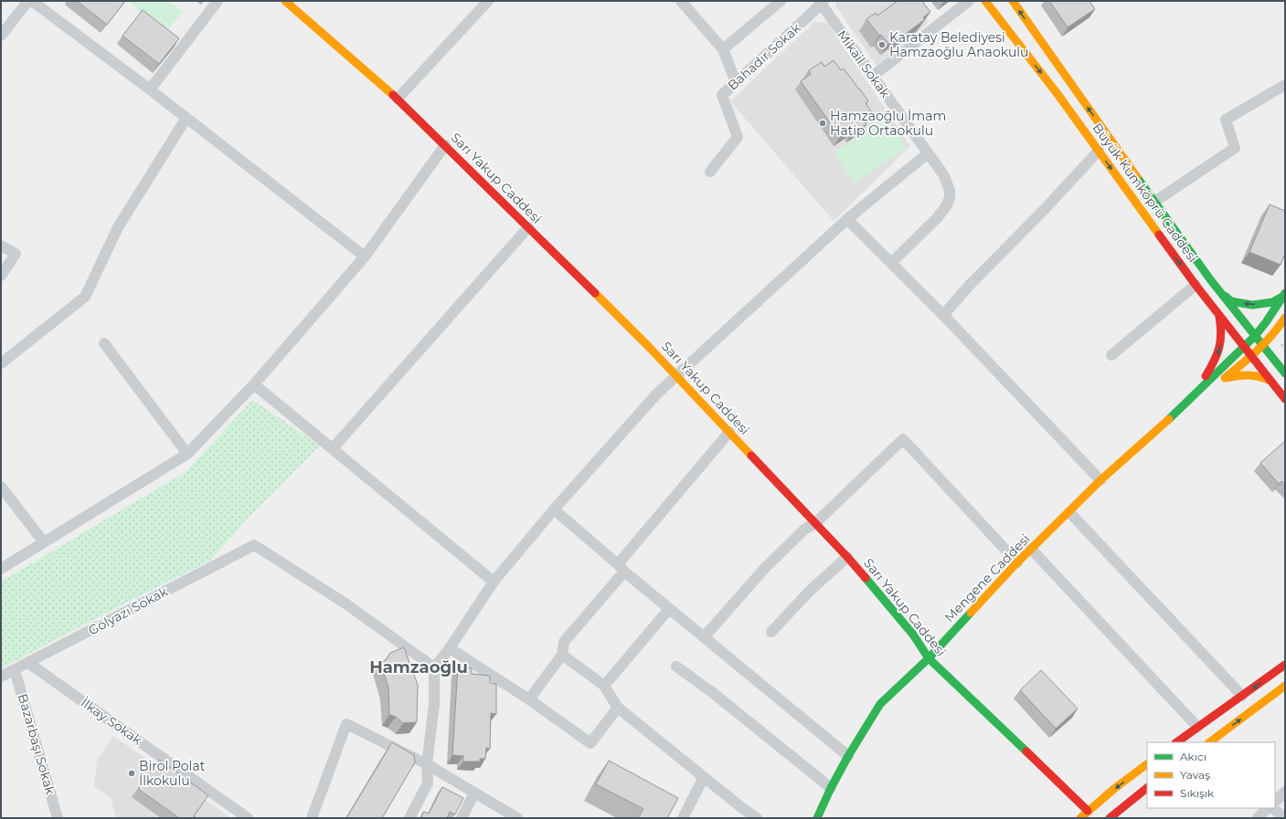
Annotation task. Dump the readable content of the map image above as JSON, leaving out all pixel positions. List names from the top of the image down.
{
  "streets": {
    "street": [
      "Bahadır Sokak",
      "Mikail Sokak",
      "Sarı Yakup Caddesi",
      "Büyük Kumköprü Caddesi",
      "Mengene Caddesi",
      "Gölyazı Sokak",
      "İlkay Sokak",
      "Bazarbaşı Sokak"
    ]
  },
  "crossings": [
    ["Bahadır Sokak", "Mikail Sokak"],
    ["Sarı Yakup Caddesi", "Mengene Caddesi"],
    ["Gölyazı Sokak", "İlkay Sokak"],
    ["Gölyazı Sokak", "Bazarbaşı Sokak"]
  ],
  "districts": ["Hamzaoğlu"],
  "places": ["Karatay Belediyesi Hamzaoğlu Anaokulu", "Hamzaoğlu İmam Hatip Ortaokulu", "Birol Polat İlkokulu"],
  "legend": ["Akıcı", "Yavaş", "Sıkışık"]
}
